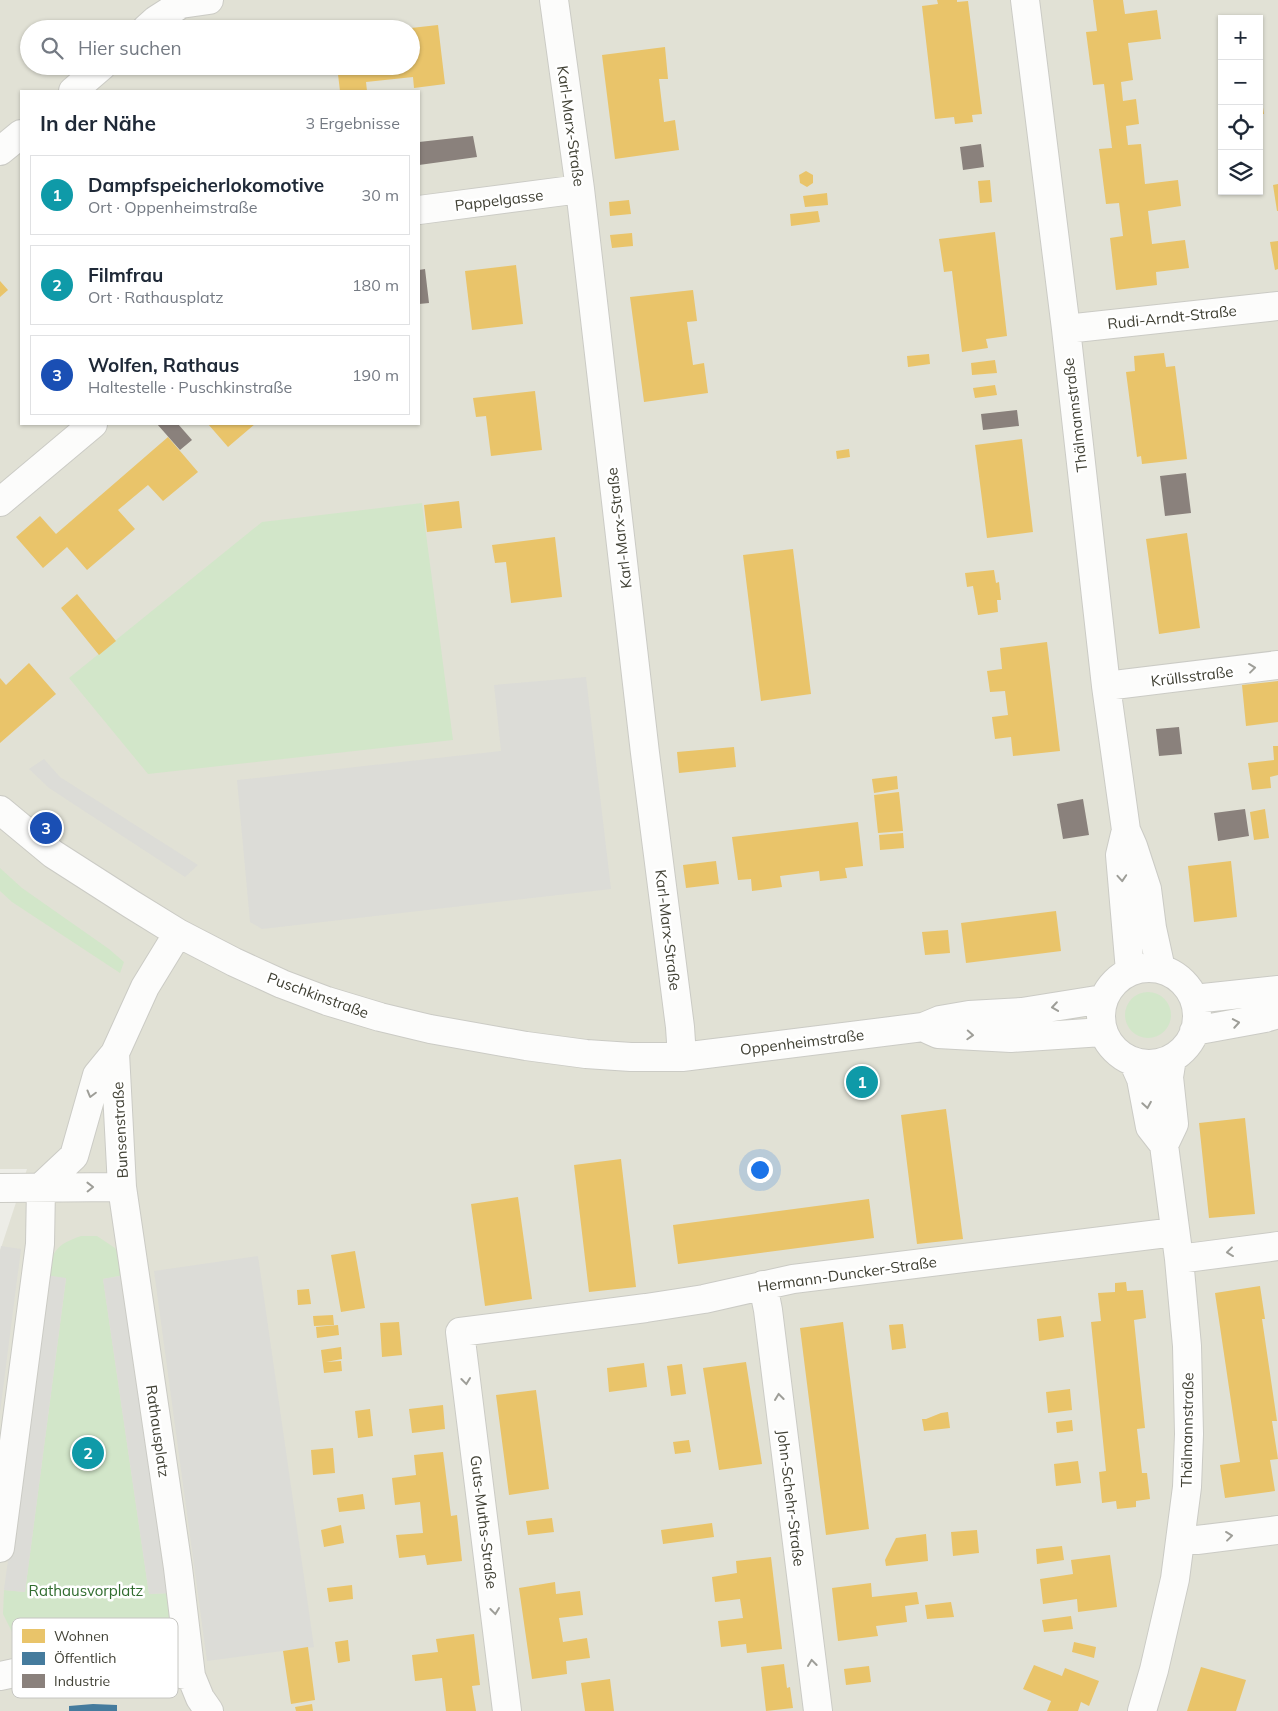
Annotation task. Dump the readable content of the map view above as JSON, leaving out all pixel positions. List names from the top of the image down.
{
  "streets": {
    "street": [
      "Karl-Marx-Straße",
      "Pappelgasse",
      "Rudi-Arndt-Straße",
      "Thälmannstraße",
      "Krüllsstraße",
      "Puschkinstraße",
      "Oppenheimstraße",
      "Bunsenstraße",
      "Hermann-Duncker-Straße",
      "Rathausplatz",
      "John-Schehr-Straße",
      "Guts-Muths-Straße"
    ]
  },
  "crossings": [
    ["Karl-Marx-Straße", "Pappelgasse"],
    ["Karl-Marx-Straße", "Puschkinstraße"],
    ["Karl-Marx-Straße", "Oppenheimstraße"],
    ["Rudi-Arndt-Straße", "Thälmannstraße"],
    ["Thälmannstraße", "Krüllsstraße"],
    ["Thälmannstraße", "Oppenheimstraße"],
    ["Thälmannstraße", "Hermann-Duncker-Straße"],
    ["Puschkinstraße", "Oppenheimstraße"],
    ["Puschkinstraße", "Bunsenstraße"],
    ["Bunsenstraße", "Rathausplatz"],
    ["Hermann-Duncker-Straße", "John-Schehr-Straße"],
    ["Hermann-Duncker-Straße", "Guts-Muths-Straße"]
  ],
  "one_way": ["Krüllsstraße", "John-Schehr-Straße", "Guts-Muths-Straße"],
  "parks": ["Rathausvorplatz"],
  "legend": ["Wohnen", "Öffentlich", "Industrie"],
  "page": {
    "map_buttons": ["+", "−"],
    "search": "Hier suchen",
    "heading": ["In der Nähe", "3 Ergebnisse"],
    "list": [
      {
        "mark": "1",
        "name": "Dampfspeicherlokomotive",
        "note": "Ort · Oppenheimstraße",
        "value": "30 m"
      },
      {
        "mark": "2",
        "name": "Filmfrau",
        "note": "Ort · Rathausplatz",
        "value": "180 m"
      },
      {
        "mark": "3",
        "name": "Wolfen, Rathaus",
        "note": "Haltestelle · Puschkinstraße",
        "value": "190 m"
      }
    ],
    "pins": ["3", "1", "2"]
  }
}
